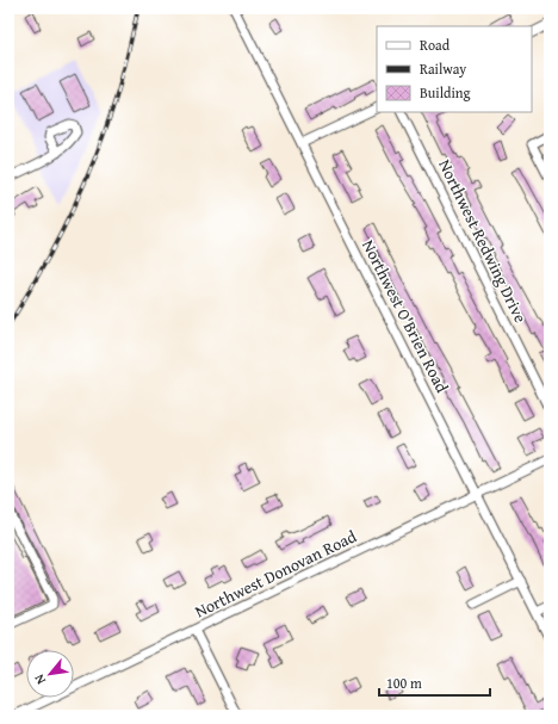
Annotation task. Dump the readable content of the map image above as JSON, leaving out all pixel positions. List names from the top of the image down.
{
  "streets": {
    "street": ["Northwest Redwing Drive", "Northwest O'Brien Road", "Northwest Donovan Road"]
  },
  "crossings": [
    ["Northwest O'Brien Road", "Northwest Donovan Road"]
  ],
  "legend": ["Road", "Railway", "Building"],
  "scale_bar": "100 m",
  "north": "bottom left"
}
